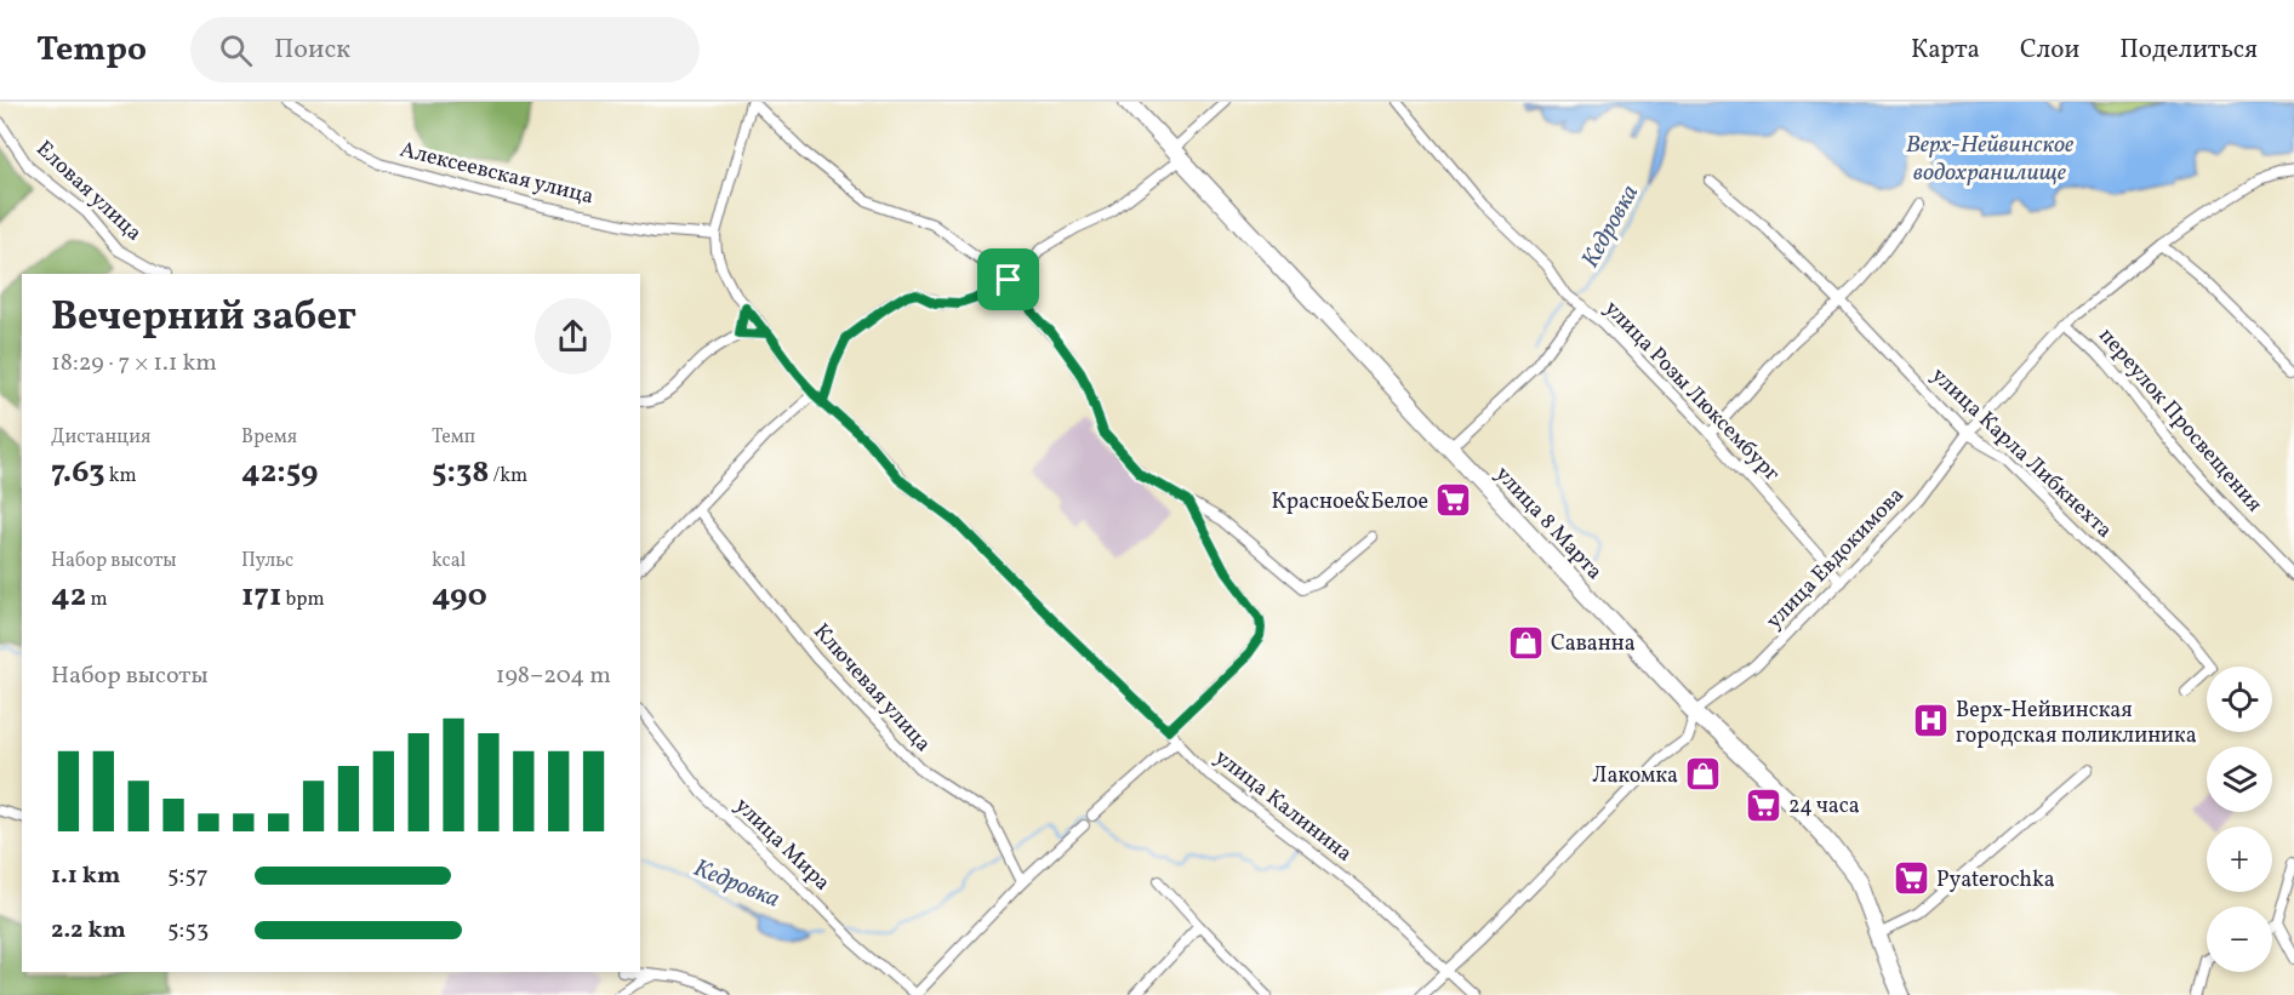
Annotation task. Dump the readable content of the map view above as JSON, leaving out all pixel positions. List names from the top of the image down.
{
  "streets": {
    "main road": ["улица 8 Марта"],
    "street": [
      "Алексеевская улица",
      "Еловая улица",
      "улица Розы Люксембург",
      "переулок Просвещения",
      "улица Карла Либкнехта",
      "улица Евдокимова",
      "Ключевая улица",
      "улица Калинина",
      "улица Мира"
    ]
  },
  "crossings": [
    ["Алексеевская улица", "улица Калинина"],
    ["улица Розы Люксембург", "улица Евдокимова"],
    ["переулок Просвещения", "улица Евдокимова"],
    ["улица Карла Либкнехта", "улица Евдокимова"],
    ["улица 8 Марта", "улица Евдокимова"],
    ["улица Евдокимова", "улица Калинина"]
  ],
  "water": ["Верх-Нейвинское водохранилище", "Кедровка"],
  "places": {
    "supermarket": ["Красное&Белое", "24 часа", "Pyaterochka"],
    "shop": ["Саванна", "Лакомка"],
    "hospital": ["Верх-Нейвинская городская поликлиника"]
  },
  "page": {
    "header": "Tempo",
    "search": "Поиск",
    "nav": ["Карта", "Слои", "Поделиться"],
    "heading": ["Вечерний забег", "18:29 · 7 × 1.1 km"],
    "stats": [
      ["Дистанция", "7.63 km"],
      ["Время", "42:59"],
      ["Темп", "5:38 /km"],
      ["Набор высоты", "42 m"],
      ["Пульс", "171 bpm"],
      ["kcal", "490"]
    ],
    "chart": ["Набор высоты", "198–204 m"],
    "map_buttons": ["+", "−"],
    "list": [
      {
        "name": "1.1 km",
        "note": "5:57"
      },
      {
        "name": "2.2 km",
        "note": "5:53"
      }
    ]
  }
}
